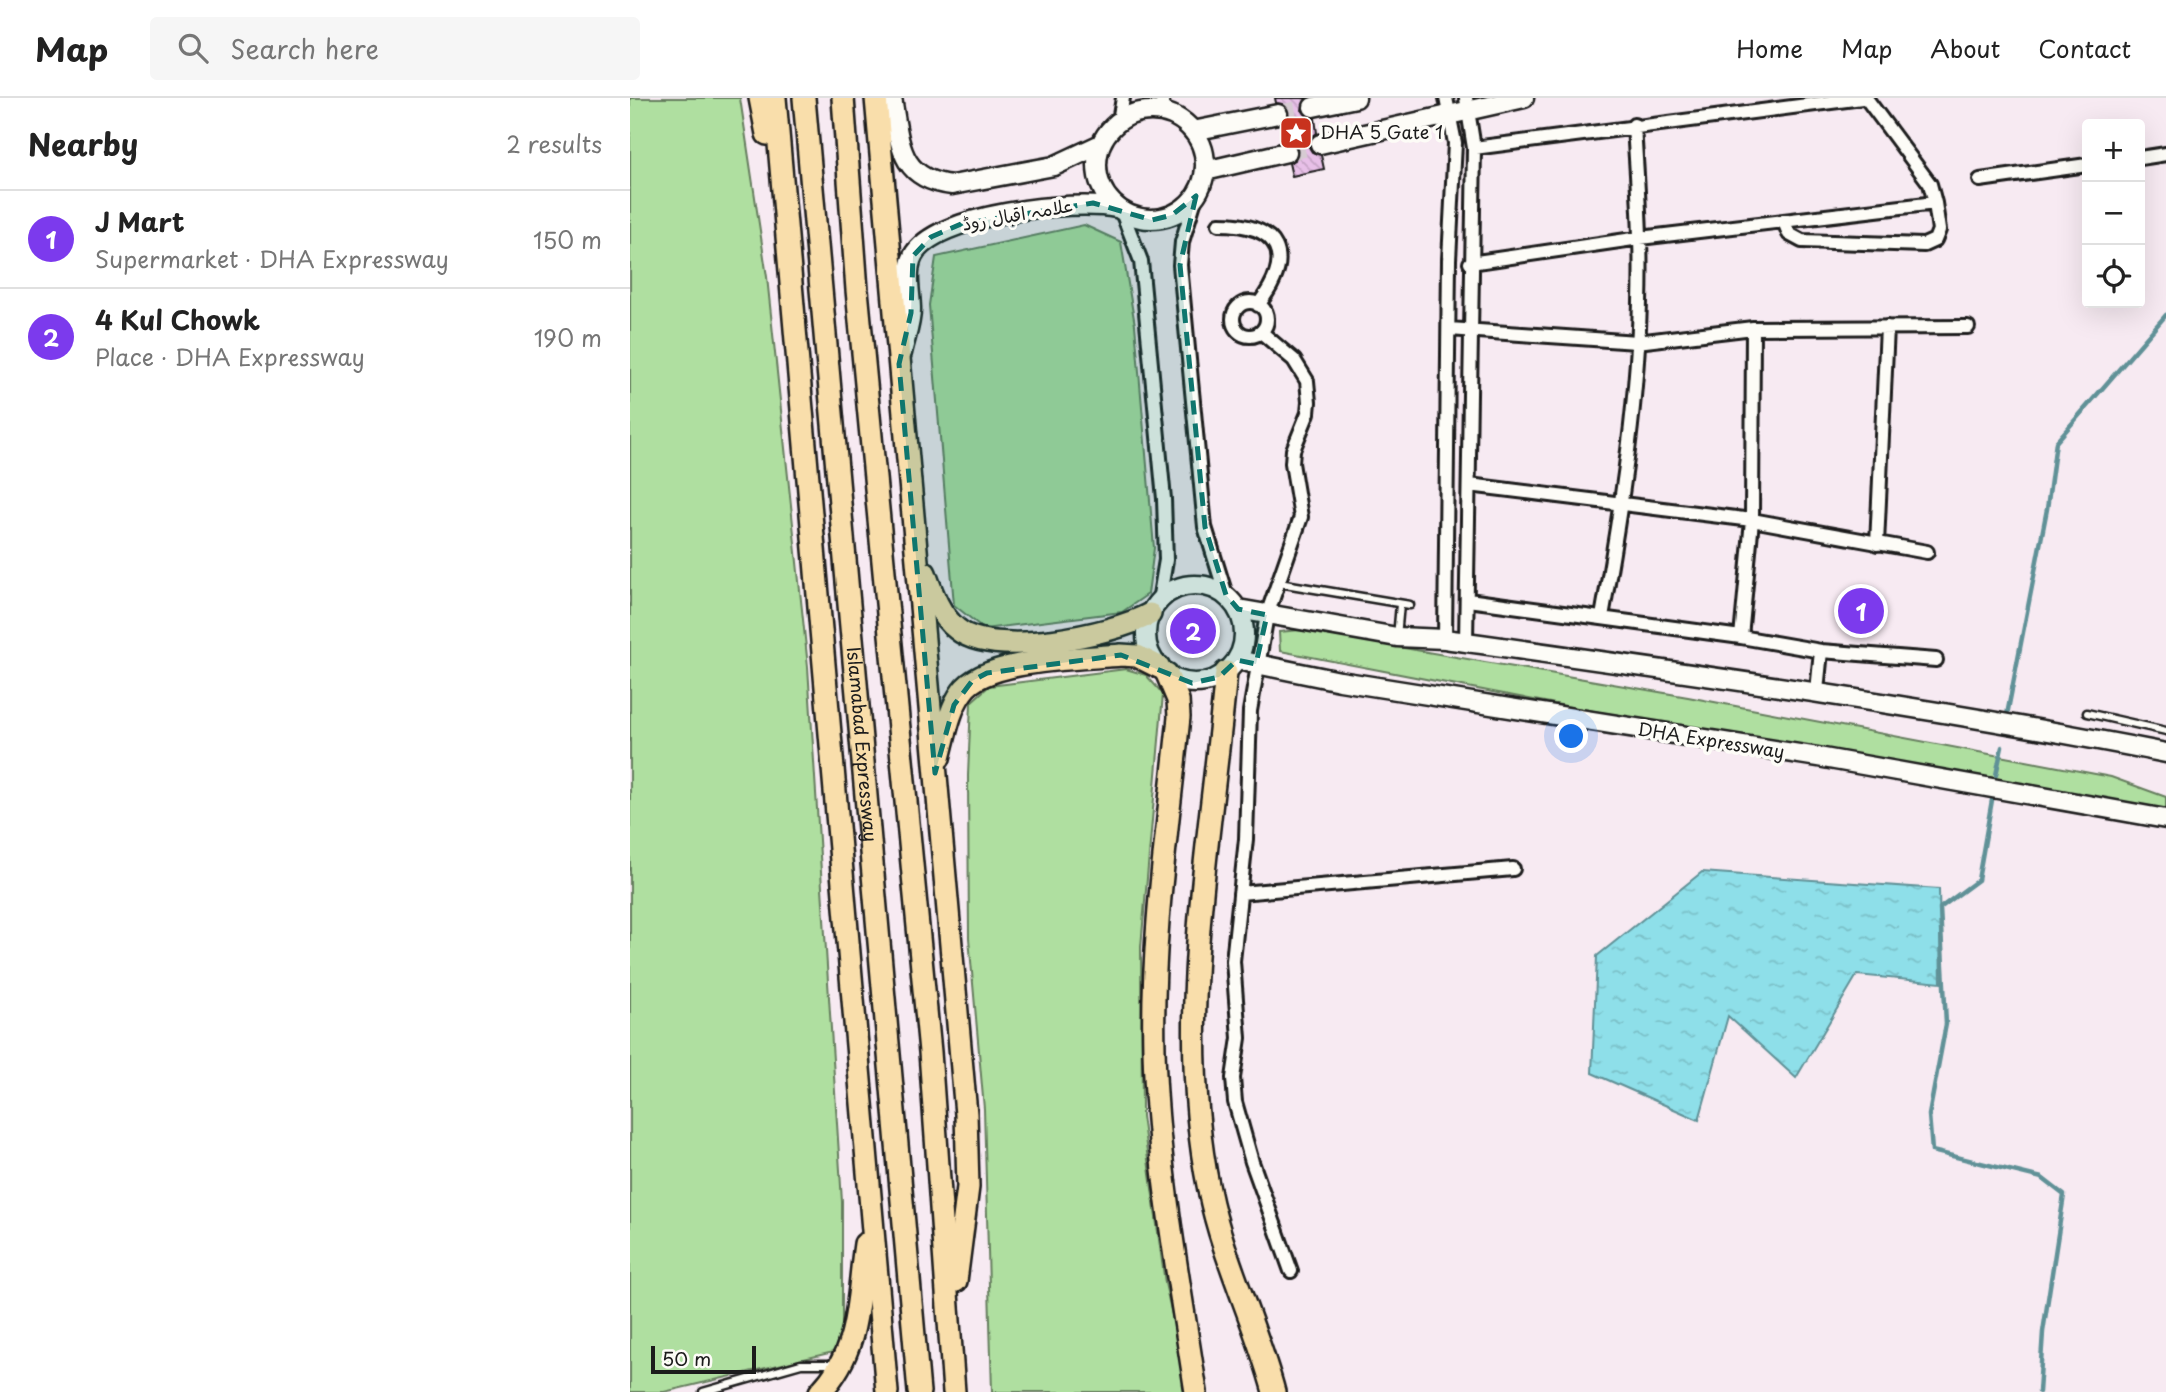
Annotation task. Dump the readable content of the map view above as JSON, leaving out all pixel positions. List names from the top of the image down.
{
  "streets": {
    "highway": ["Islamabad Expressway"],
    "main road": ["علامہ اقبال روڈ", "DHA Expressway"]
  },
  "places": {
    "place": ["DHA 5 Gate 1"]
  },
  "scale_bar": "50 m",
  "page": {
    "header": "Map",
    "search": "Search here",
    "nav": [
      "Home",
      "Map",
      "About",
      "Contact"
    ],
    "heading": ["Nearby", "2 results"],
    "map_buttons": ["+", "−"],
    "list": [
      {
        "mark": "1",
        "name": "J Mart",
        "note": "Supermarket · DHA Expressway",
        "value": "150 m"
      },
      {
        "mark": "2",
        "name": "4 Kul Chowk",
        "note": "Place · DHA Expressway",
        "value": "190 m"
      }
    ],
    "pins": ["1", "2"],
    "scale": "50 m"
  }
}
